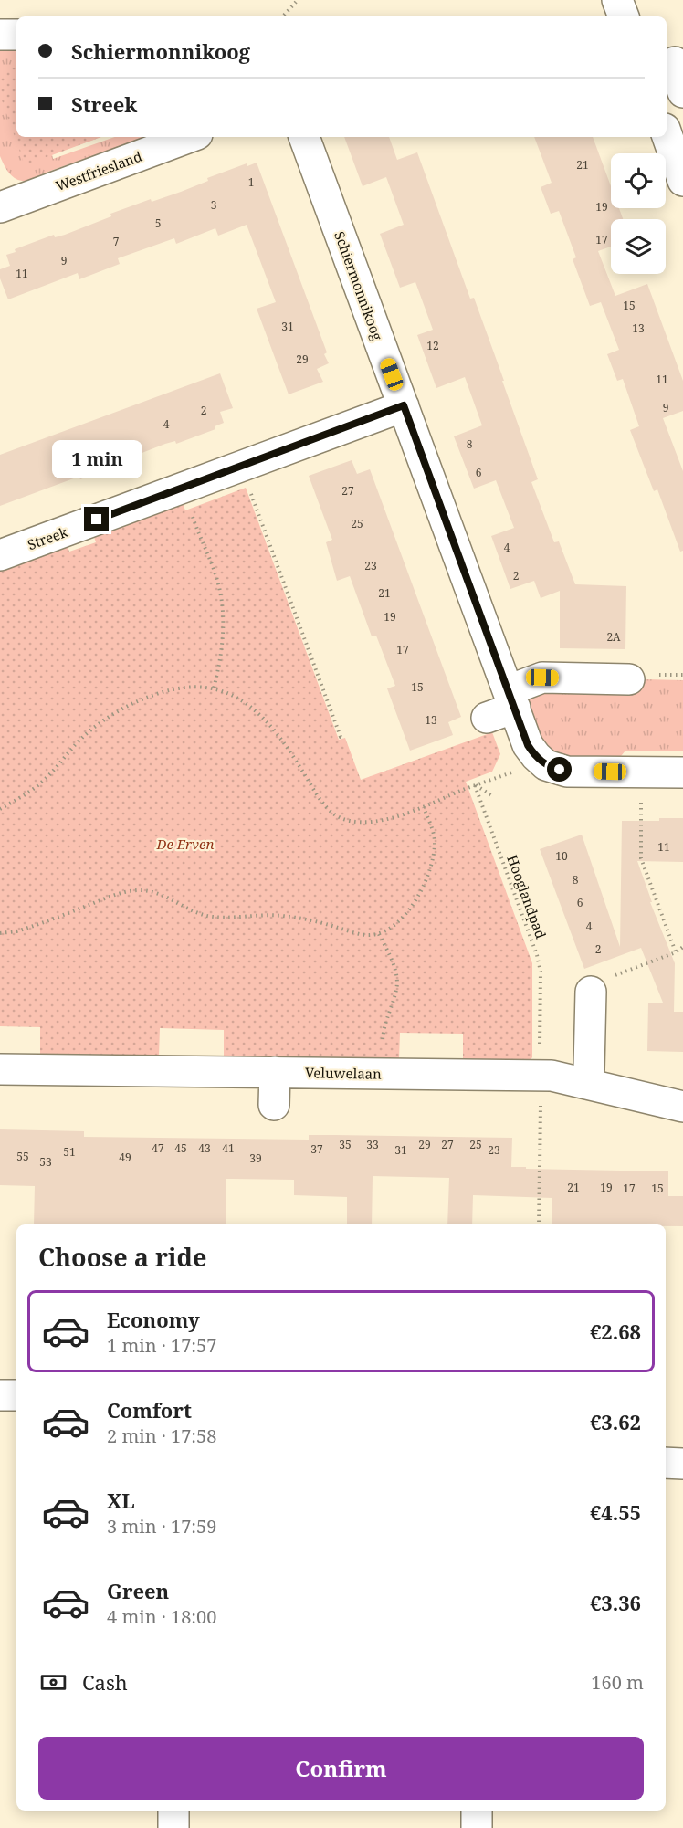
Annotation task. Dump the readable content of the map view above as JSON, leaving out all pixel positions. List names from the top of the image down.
{
  "streets": {
    "street": [
      "Westfriesland",
      "Schiermonnikoog",
      "Streek",
      "Veluwelaan"
    ],
    "path": ["Hooglandpad"]
  },
  "crossings": [
    ["Schiermonnikoog", "Streek"]
  ],
  "parks": ["De Erven"],
  "house_numbers": [
    "21",
    "1",
    "3",
    "19",
    "5",
    "17",
    "7",
    "9",
    "11",
    "15",
    "31",
    "13",
    "12",
    "29",
    "11",
    "9",
    "2",
    "4",
    "8",
    "6",
    "27",
    "25",
    "4",
    "23",
    "2",
    "21",
    "19",
    "2A",
    "17",
    "15",
    "13",
    "11",
    "10",
    "8",
    "6",
    "4",
    "2",
    "35",
    "33",
    "29",
    "27",
    "25",
    "47",
    "45",
    "43",
    "41",
    "37",
    "31",
    "23",
    "51",
    "55",
    "49",
    "39",
    "53",
    "21",
    "19",
    "17",
    "15"
  ],
  "page": {
    "banner": ["Schiermonnikoog", "Streek"],
    "bubble": "1 min",
    "heading": "Choose a ride",
    "list": [
      {
        "name": "Economy",
        "note": "1 min · 17:57",
        "value": "€2.68"
      },
      {
        "name": "Comfort",
        "note": "2 min · 17:58",
        "value": "€3.62"
      },
      {
        "name": "XL",
        "note": "3 min · 17:59",
        "value": "€4.55"
      },
      {
        "name": "Green",
        "note": "4 min · 18:00",
        "value": "€3.36"
      }
    ],
    "pay": ["Cash", "160 m"],
    "buttons": "Confirm"
  }
}
